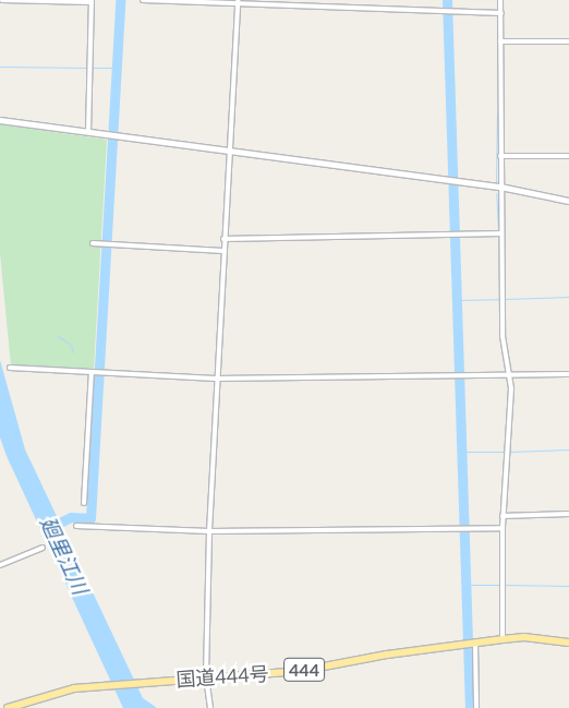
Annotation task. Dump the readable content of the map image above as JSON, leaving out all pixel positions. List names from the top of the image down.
{
  "streets": {
    "highway": ["444", "国道444号"]
  },
  "water": ["廻里江川"]
}
